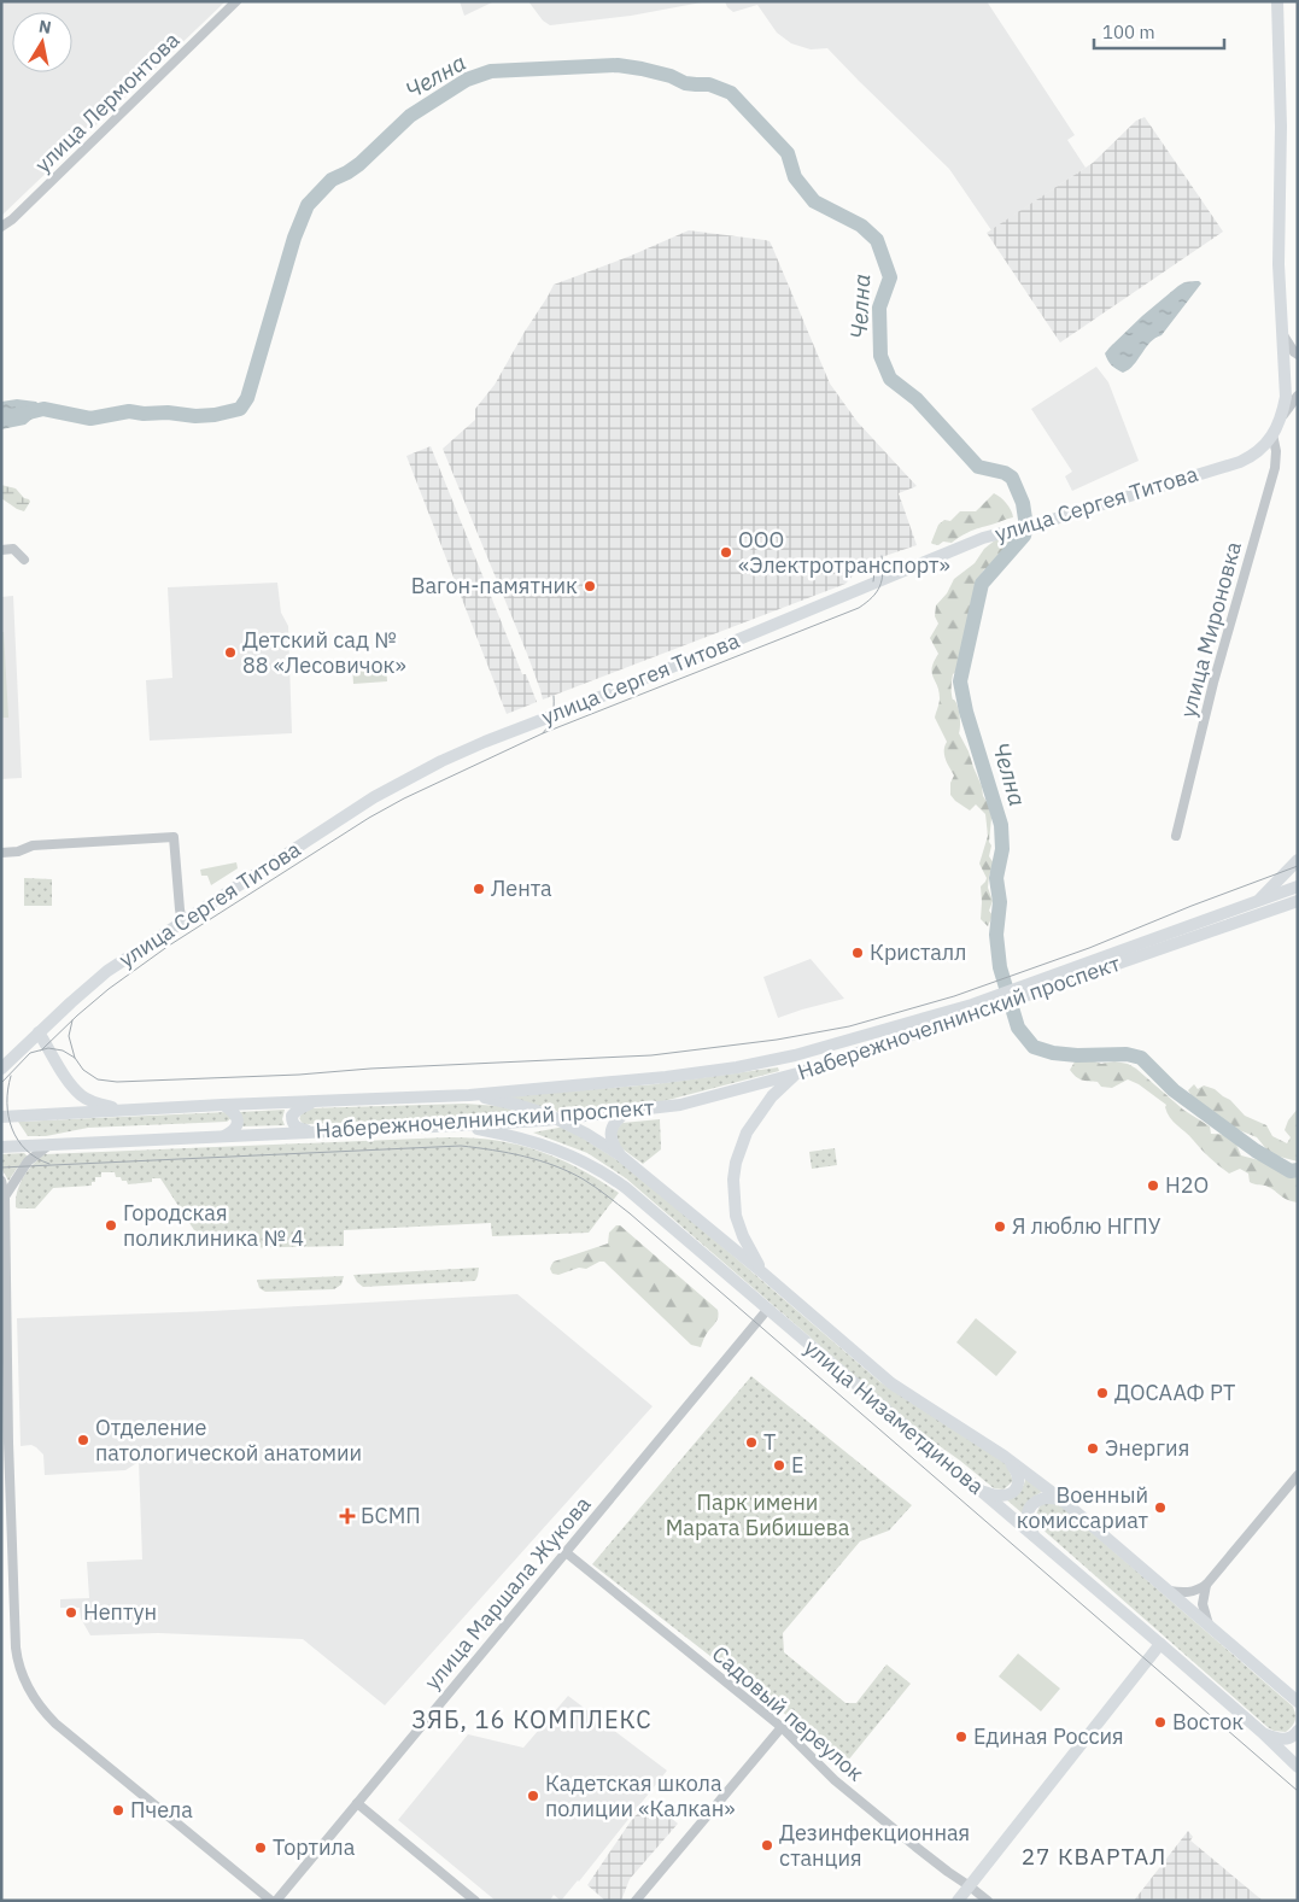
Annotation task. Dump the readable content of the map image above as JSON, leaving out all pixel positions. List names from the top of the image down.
{
  "streets": {
    "main road": ["улица Сергея Титова", "Набережночелнинский проспект", "улица Низаметдинова"],
    "street": [
      "улица Лермонтова",
      "улица Мироновка",
      "улица Маршала Жукова",
      "Садовый переулок"
    ]
  },
  "crossings": [
    ["улица Сергея Титова", "улица Мироновка"],
    ["Набережночелнинский проспект", "улица Низаметдинова"],
    ["улица Низаметдинова", "улица Маршала Жукова"],
    ["улица Маршала Жукова", "Садовый переулок"]
  ],
  "districts": ["ЗЯБ, 16 КОМПЛЕКС", "27 КВАРТАЛ"],
  "water": ["Челна"],
  "parks": ["Парк имени Марата Бибишева"],
  "places": {
    "other": [
      "ООО «Электротранспорт»",
      "Вагон-памятник",
      "Детский сад № 88 «Лесовичок»",
      "Лента",
      "Кристалл",
      "H2O",
      "Городская поликлиника № 4",
      "Я люблю НГПУ",
      "ДОСААФ РТ",
      "Отделение патологической анатомии",
      "Т",
      "Энергия",
      "Е",
      "Военный комиссариат",
      "Нептун",
      "Восток",
      "Единая Россия",
      "Кадетская школа полиции «Калкан»",
      "Пчела",
      "Дезинфекционная станция",
      "Тортила"
    ],
    "health": ["БСМП"]
  },
  "scale_bar": "100 m",
  "north": "top"
}
